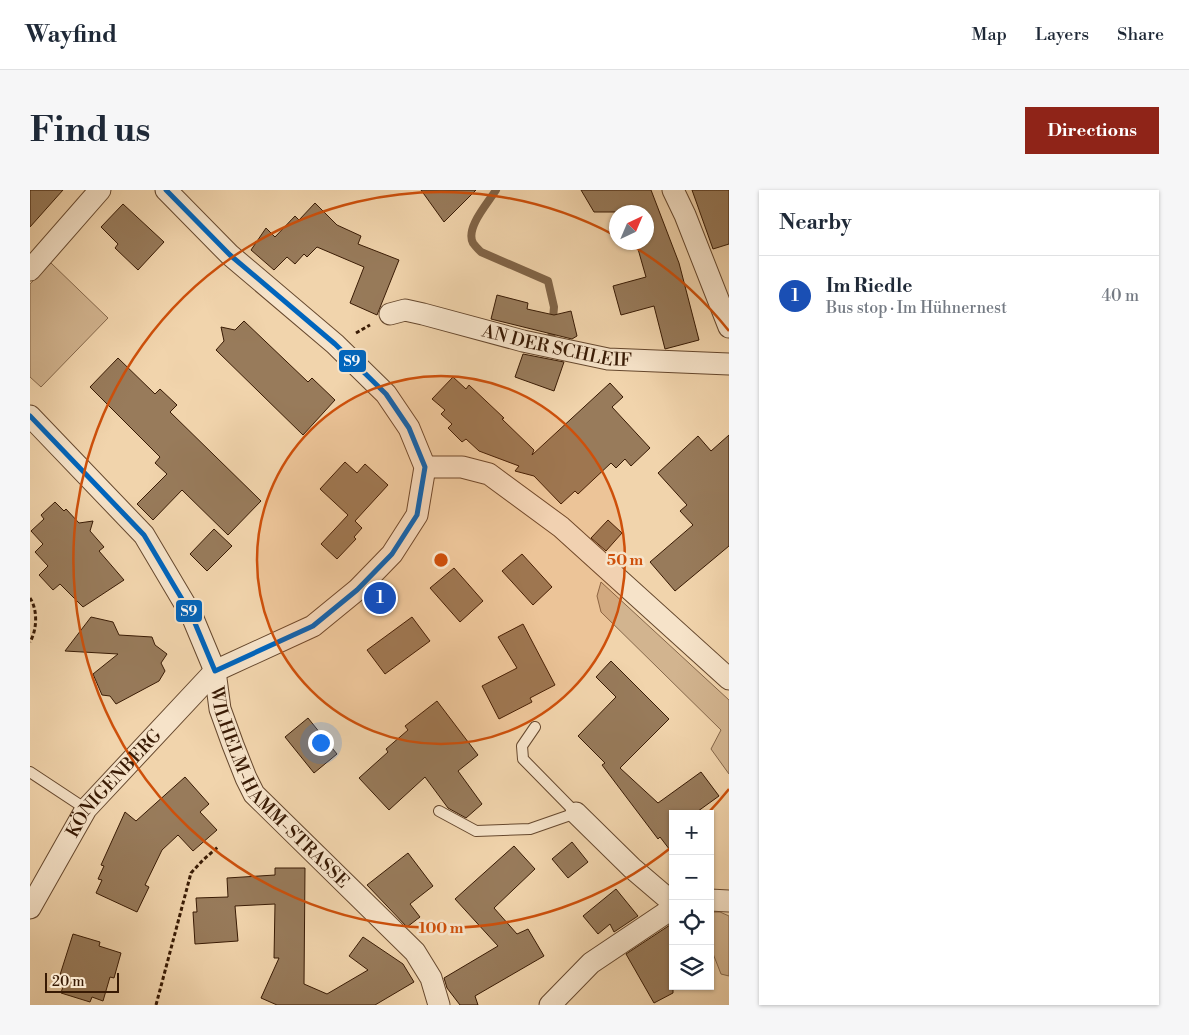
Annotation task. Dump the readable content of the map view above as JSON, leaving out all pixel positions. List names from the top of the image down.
{
  "streets": {
    "street": ["AN DER SCHLEIF", "KÖNIGENBERG", "WILHELM-HAMM-STRASSE"]
  },
  "crossings": [
    ["KÖNIGENBERG", "WILHELM-HAMM-STRASSE"]
  ],
  "lines": ["transit line S9"],
  "scale_bar": "20 m",
  "north": "top right",
  "page": {
    "header": "Wayfind",
    "nav": ["Map", "Layers", "Share"],
    "buttons": "Directions",
    "title": "Find us",
    "heading": "Nearby",
    "list": [
      {
        "mark": "1",
        "name": "Im Riedle",
        "note": "Bus stop · Im Hühnernest",
        "value": "40 m"
      }
    ],
    "pins": "1",
    "map_buttons": ["+", "−"],
    "scale": "20 m"
  },
  "rings": ["50 m", "100 m"]
}
